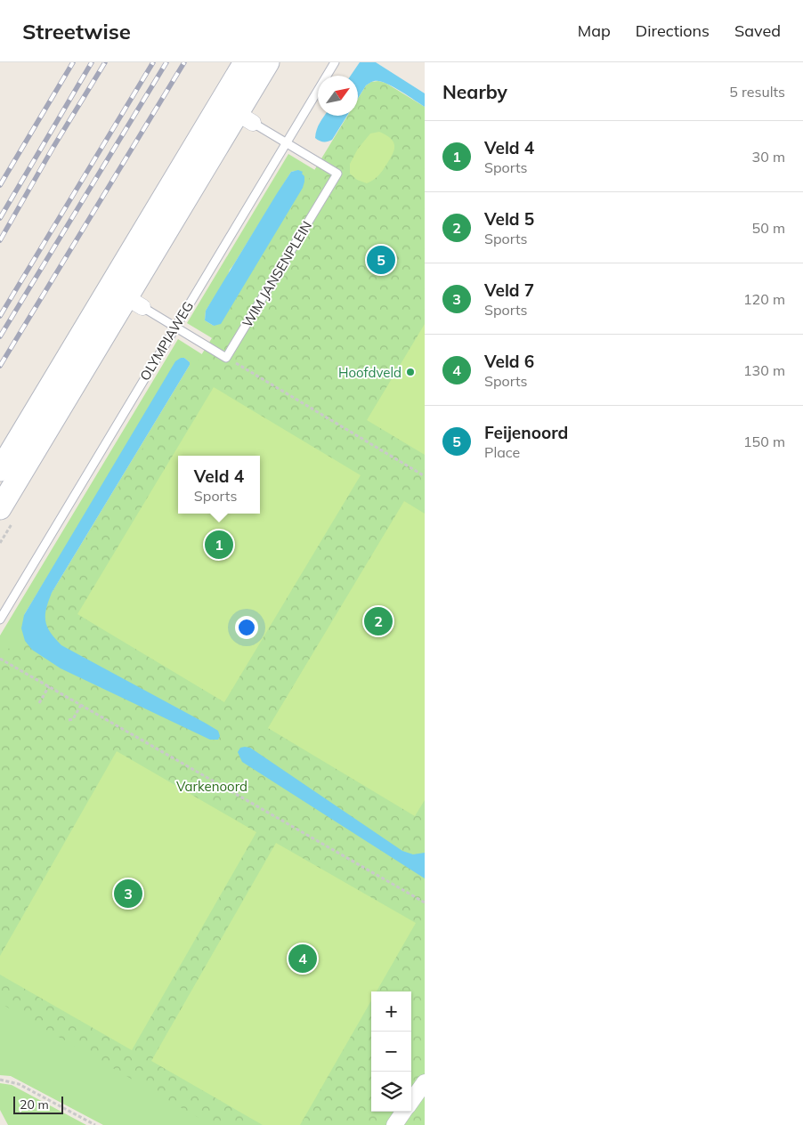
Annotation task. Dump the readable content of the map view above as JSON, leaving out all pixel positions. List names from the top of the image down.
{
  "streets": {
    "lane": ["WIM JANSENPLEIN", "OLYMPIAWEG"]
  },
  "crossings": [
    ["WIM JANSENPLEIN", "OLYMPIAWEG"]
  ],
  "parks": ["Varkenoord"],
  "places": ["Hoofdveld"],
  "scale_bar": "20 m",
  "north": "top right",
  "page": {
    "header": "Streetwise",
    "nav": ["Map", "Directions", "Saved"],
    "heading": ["Nearby", "5 results"],
    "list": [
      {
        "mark": "1",
        "name": "Veld 4",
        "note": "Sports",
        "value": "30 m"
      },
      {
        "mark": "2",
        "name": "Veld 5",
        "note": "Sports",
        "value": "50 m"
      },
      {
        "mark": "3",
        "name": "Veld 7",
        "note": "Sports",
        "value": "120 m"
      },
      {
        "mark": "4",
        "name": "Veld 6",
        "note": "Sports",
        "value": "130 m"
      },
      {
        "mark": "5",
        "name": "Feijenoord",
        "note": "Place",
        "value": "150 m"
      }
    ],
    "pins": [
      "5",
      "1",
      "2",
      "3",
      "4"
    ],
    "popup": ["Veld 4", "Sports"],
    "map_buttons": ["+", "−"],
    "scale": "20 m"
  }
}
